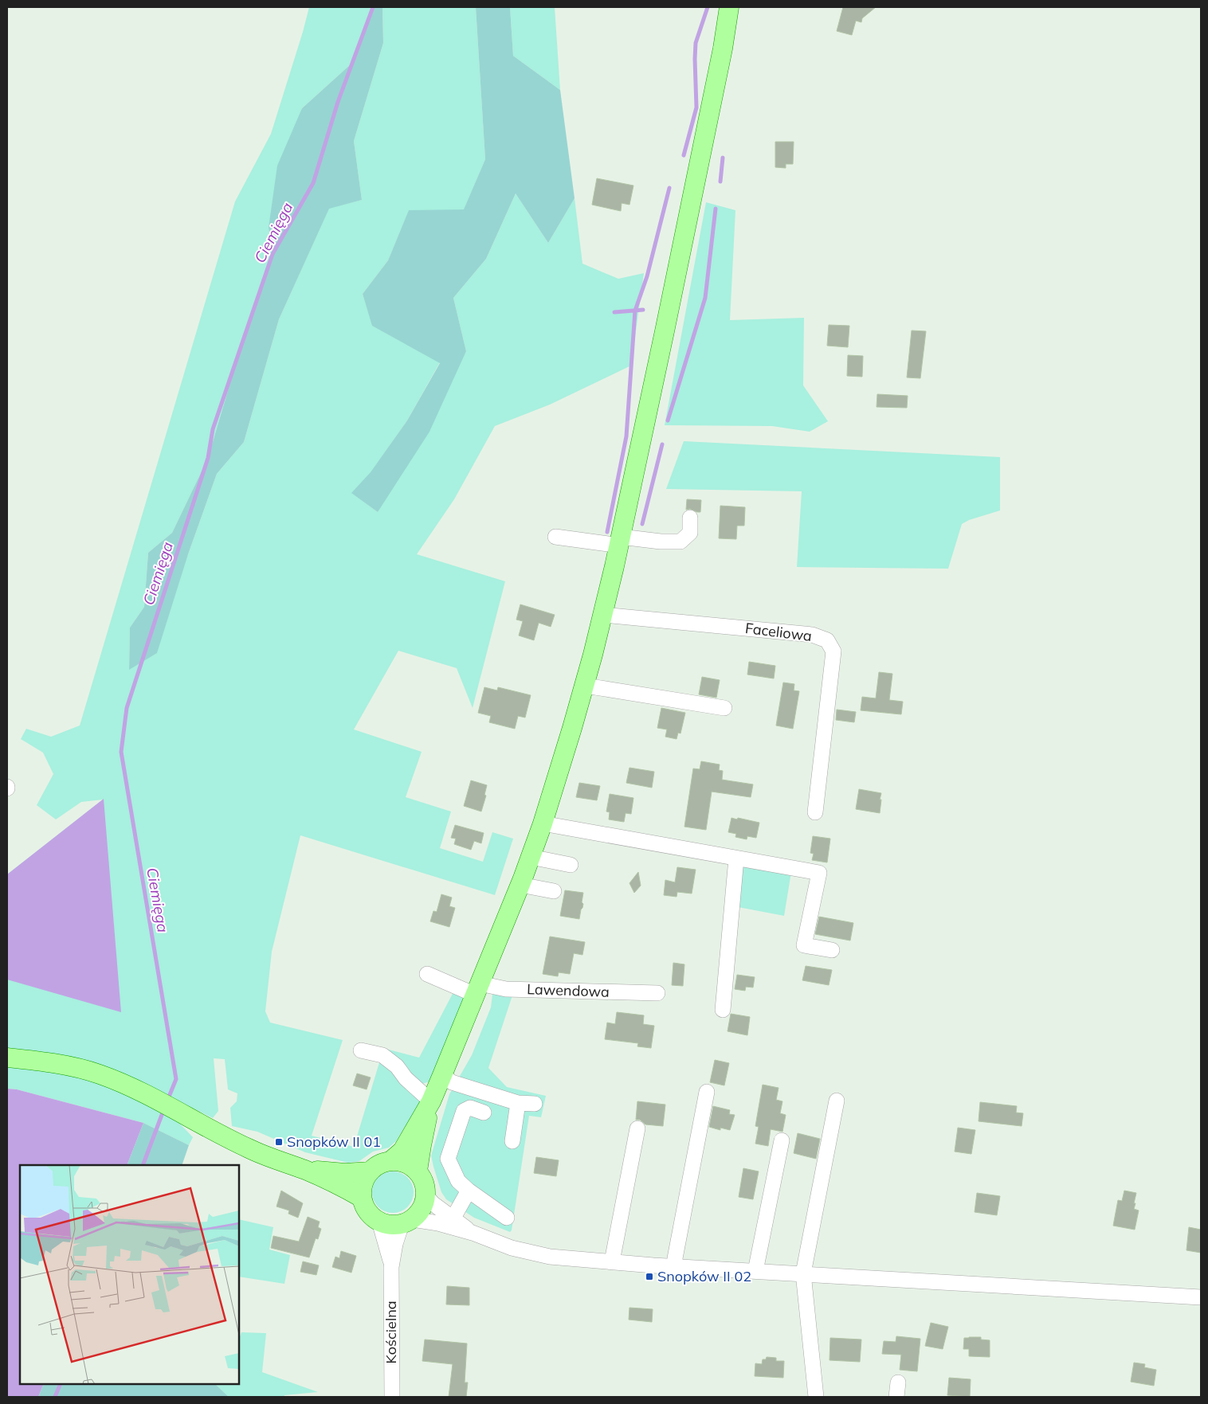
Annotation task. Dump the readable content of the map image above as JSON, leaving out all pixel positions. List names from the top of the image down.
{
  "streets": {
    "street": ["Faceliowa", "Lawendowa", "Kościelna"]
  },
  "water": ["Ciemięga"],
  "places": {
    "transit": ["Snopków II 01", "Snopków II 02"]
  }
}
